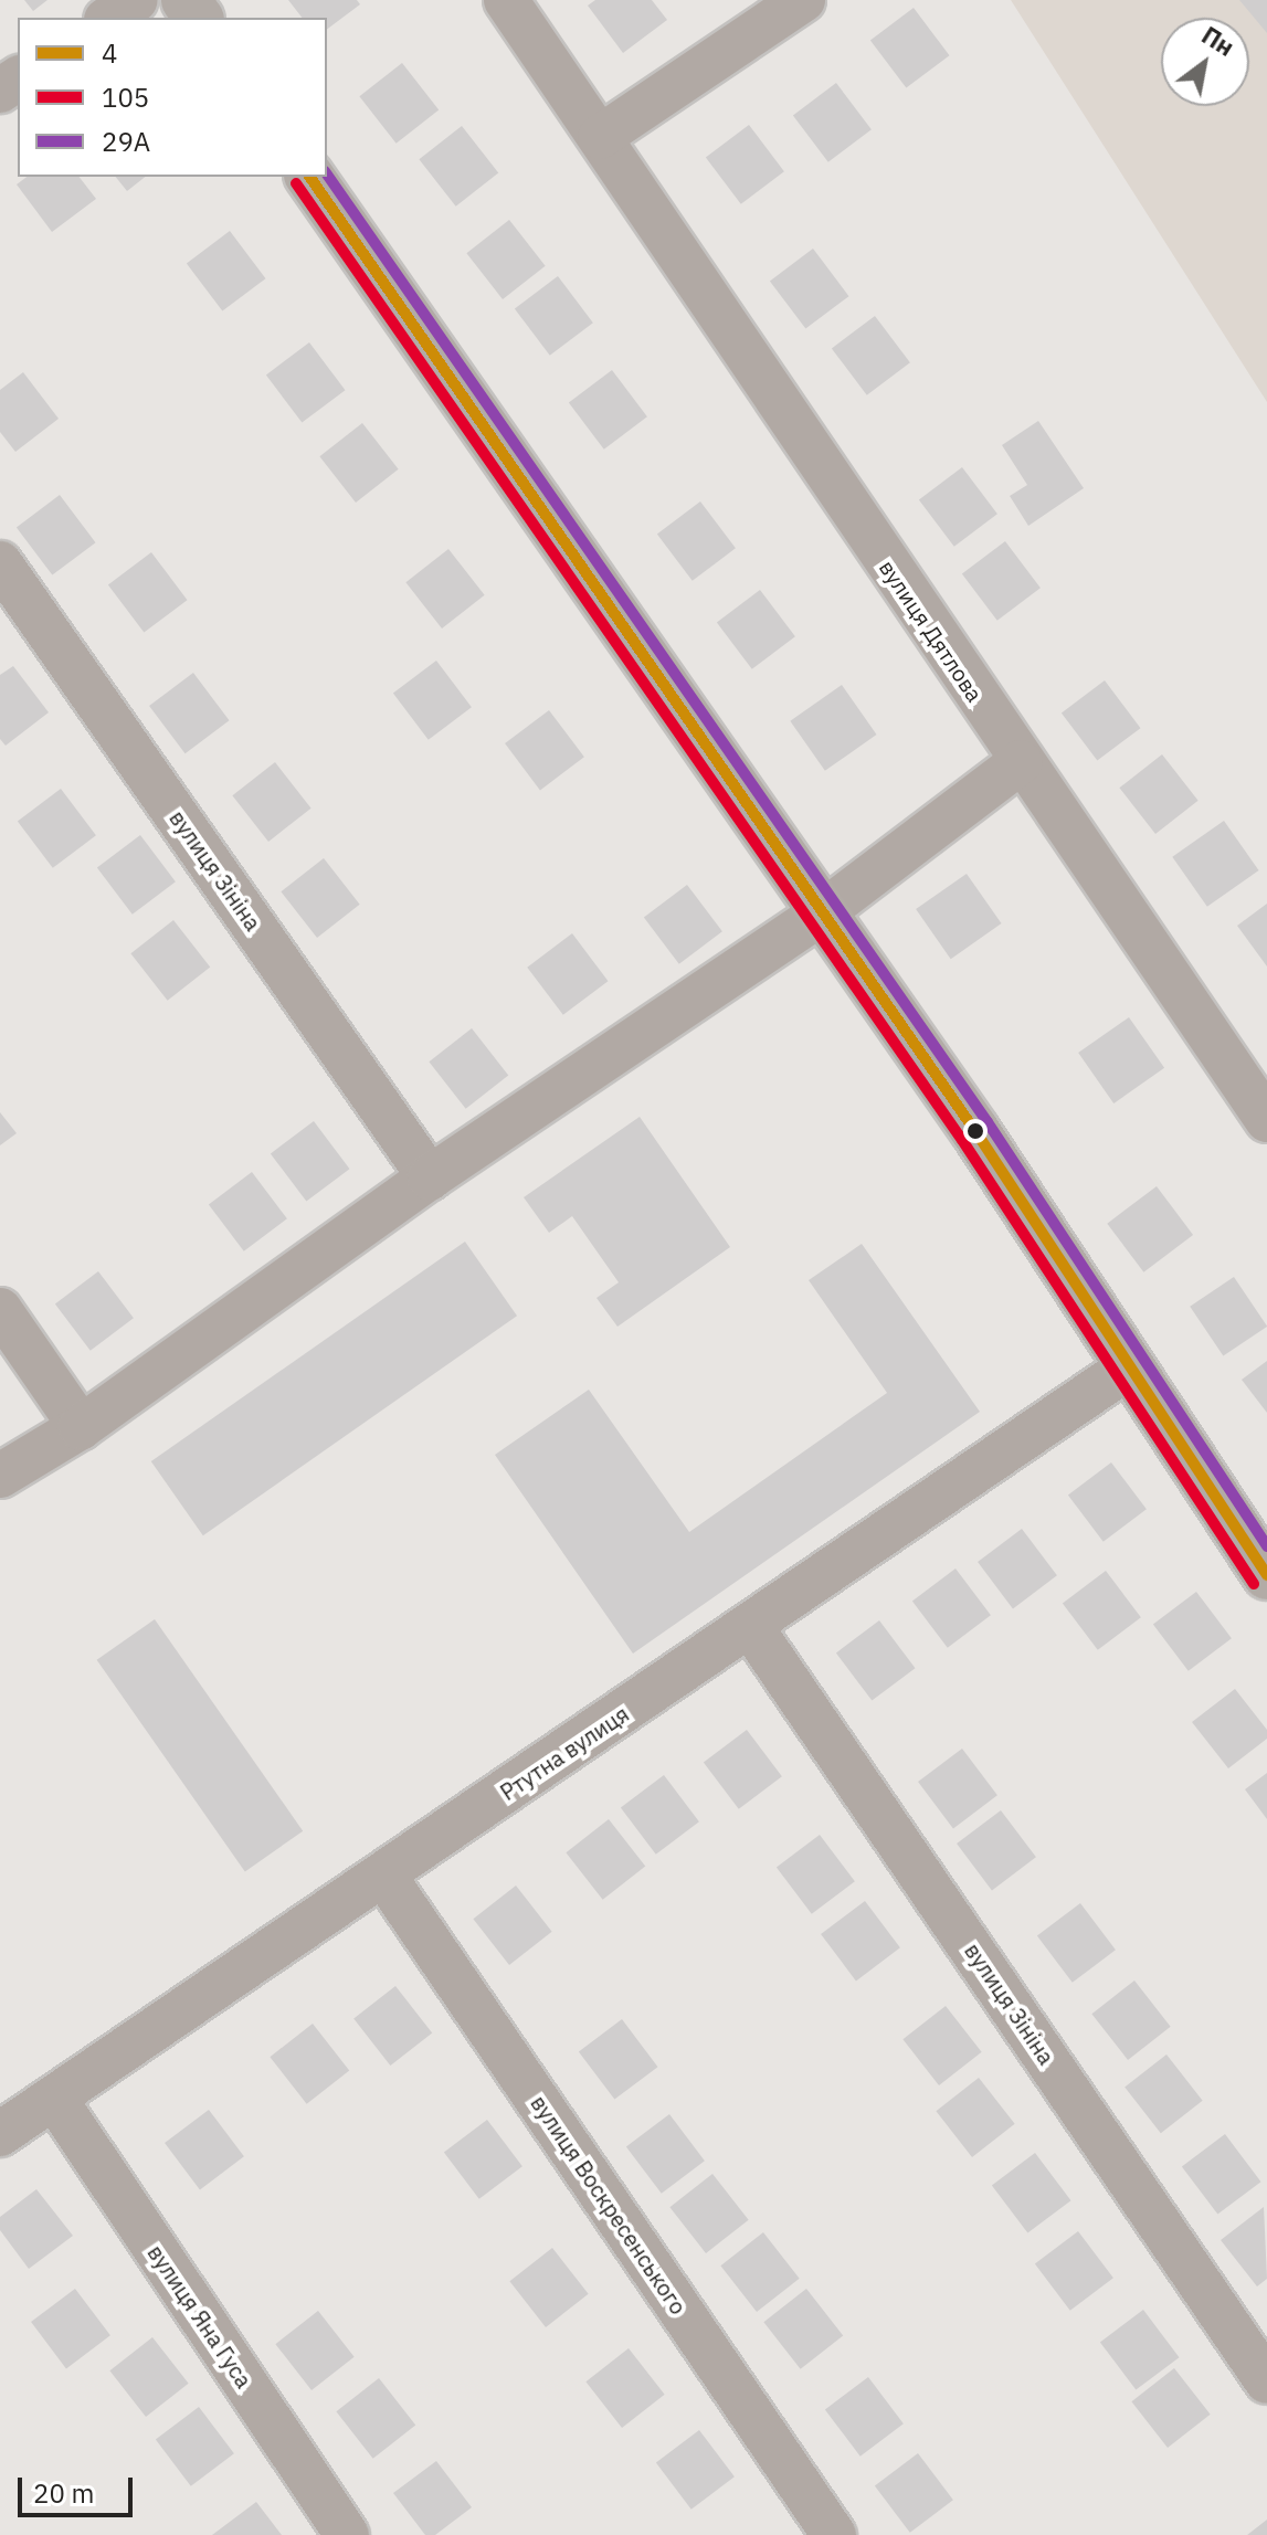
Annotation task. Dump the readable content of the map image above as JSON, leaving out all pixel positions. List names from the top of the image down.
{
  "streets": {
    "street": [
      "вулиця Дятлова",
      "вулиця Зініна",
      "Ртутна вулиця",
      "вулиця Воскресенського",
      "вулиця Яна Гуса"
    ]
  },
  "crossings": [
    ["вулиця Зініна", "Ртутна вулиця"],
    ["Ртутна вулиця", "вулиця Воскресенського"],
    ["Ртутна вулиця", "вулиця Яна Гуса"]
  ],
  "lines": ["transit line 29A", "transit line 4", "transit line 105"],
  "legend": ["4", "105", "29A"],
  "scale_bar": "20 m",
  "north": "top right"
}
